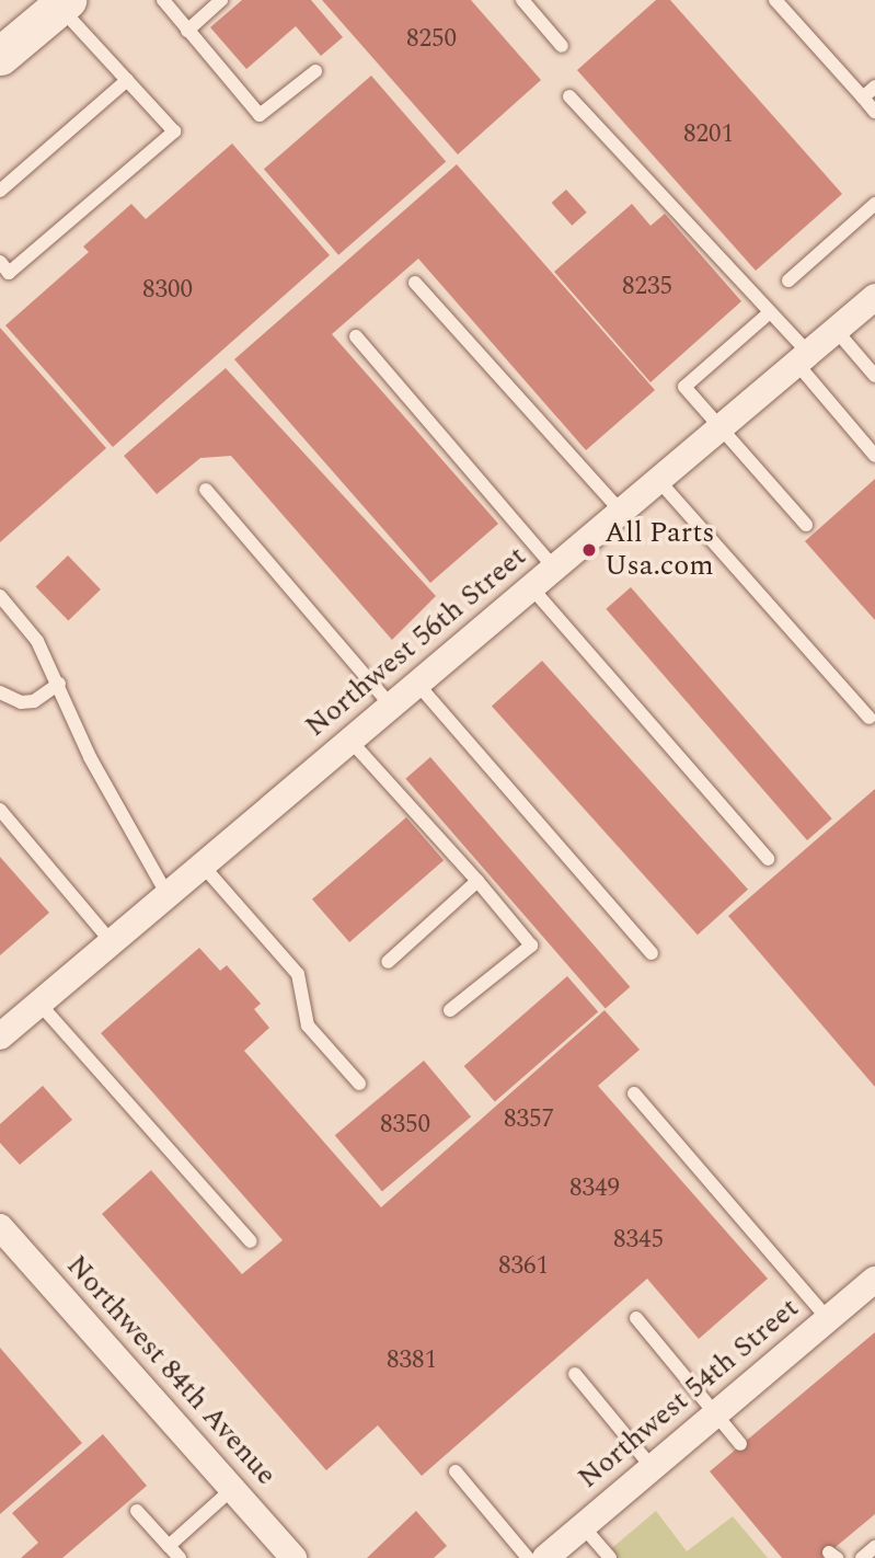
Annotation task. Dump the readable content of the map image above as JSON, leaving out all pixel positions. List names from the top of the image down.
{
  "streets": {
    "street": ["Northwest 56th Street", "Northwest 84th Avenue", "Northwest 54th Street"]
  },
  "places": ["All Parts Usa.com"],
  "house_numbers": [
    "8250",
    "8201",
    "8235",
    "8300",
    "8357",
    "8350",
    "8349",
    "8345",
    "8361",
    "8381"
  ]
}
